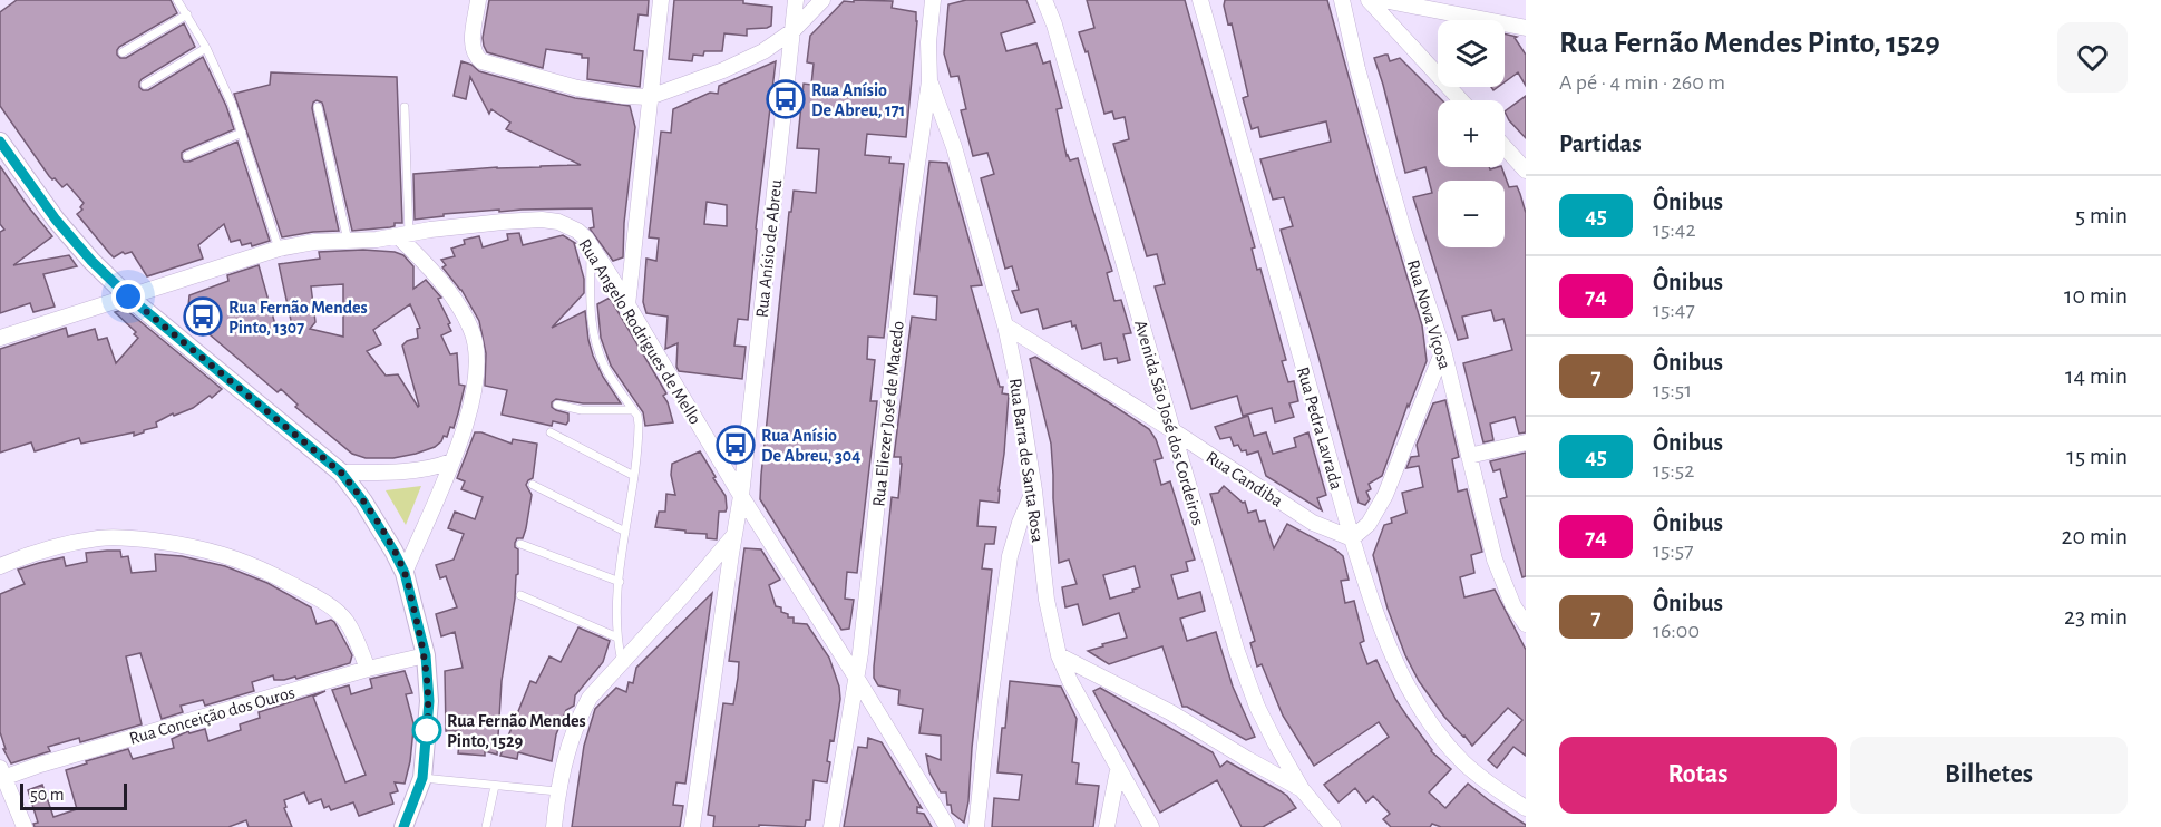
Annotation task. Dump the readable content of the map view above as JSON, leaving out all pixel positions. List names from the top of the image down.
{
  "streets": {
    "street": [
      "Rua Anísio de Abreu",
      "Rua Nova Viçosa",
      "Rua Angelo Rodrigues de Mello",
      "Rua Eliezer José de Macedo",
      "Avenida São José dos Cordeiros",
      "Rua Pedra Lavrada",
      "Rua Barra de Santa Rosa",
      "Rua Candiba",
      "Rua Conceição dos Ouros"
    ]
  },
  "crossings": [
    ["Rua Anísio de Abreu", "Rua Angelo Rodrigues de Mello"],
    ["Rua Angelo Rodrigues de Mello", "Rua Eliezer José de Macedo"],
    ["Rua Eliezer José de Macedo", "Rua Barra de Santa Rosa"],
    ["Avenida São José dos Cordeiros", "Rua Candiba"],
    ["Rua Pedra Lavrada", "Rua Candiba"],
    ["Rua Barra de Santa Rosa", "Rua Candiba"]
  ],
  "places": {
    "bus stop": ["Rua Anísio De Abreu, 171", "Rua Fernão Mendes Pinto, 1307", "Rua Anísio De Abreu, 304"],
    "other": ["Rua Fernão Mendes Pinto, 1529"]
  },
  "lines": ["bus line 45"],
  "scale_bar": "50 m",
  "page": {
    "heading": [
      ["Rua Fernão Mendes Pinto, 1529", "A pé · 4 min · 260 m"],
      "Partidas"
    ],
    "map_buttons": ["+", "−"],
    "list": [
      {
        "mark": "45",
        "name": "Ônibus",
        "note": "15:42",
        "value": "5 min"
      },
      {
        "mark": "74",
        "name": "Ônibus",
        "note": "15:47",
        "value": "10 min"
      },
      {
        "mark": "7",
        "name": "Ônibus",
        "note": "15:51",
        "value": "14 min"
      },
      {
        "mark": "45",
        "name": "Ônibus",
        "note": "15:52",
        "value": "15 min"
      },
      {
        "mark": "74",
        "name": "Ônibus",
        "note": "15:57",
        "value": "20 min"
      },
      {
        "mark": "7",
        "name": "Ônibus",
        "note": "16:00",
        "value": "23 min"
      }
    ],
    "buttons": ["Rotas", "Bilhetes"],
    "scale": "50 m"
  }
}
